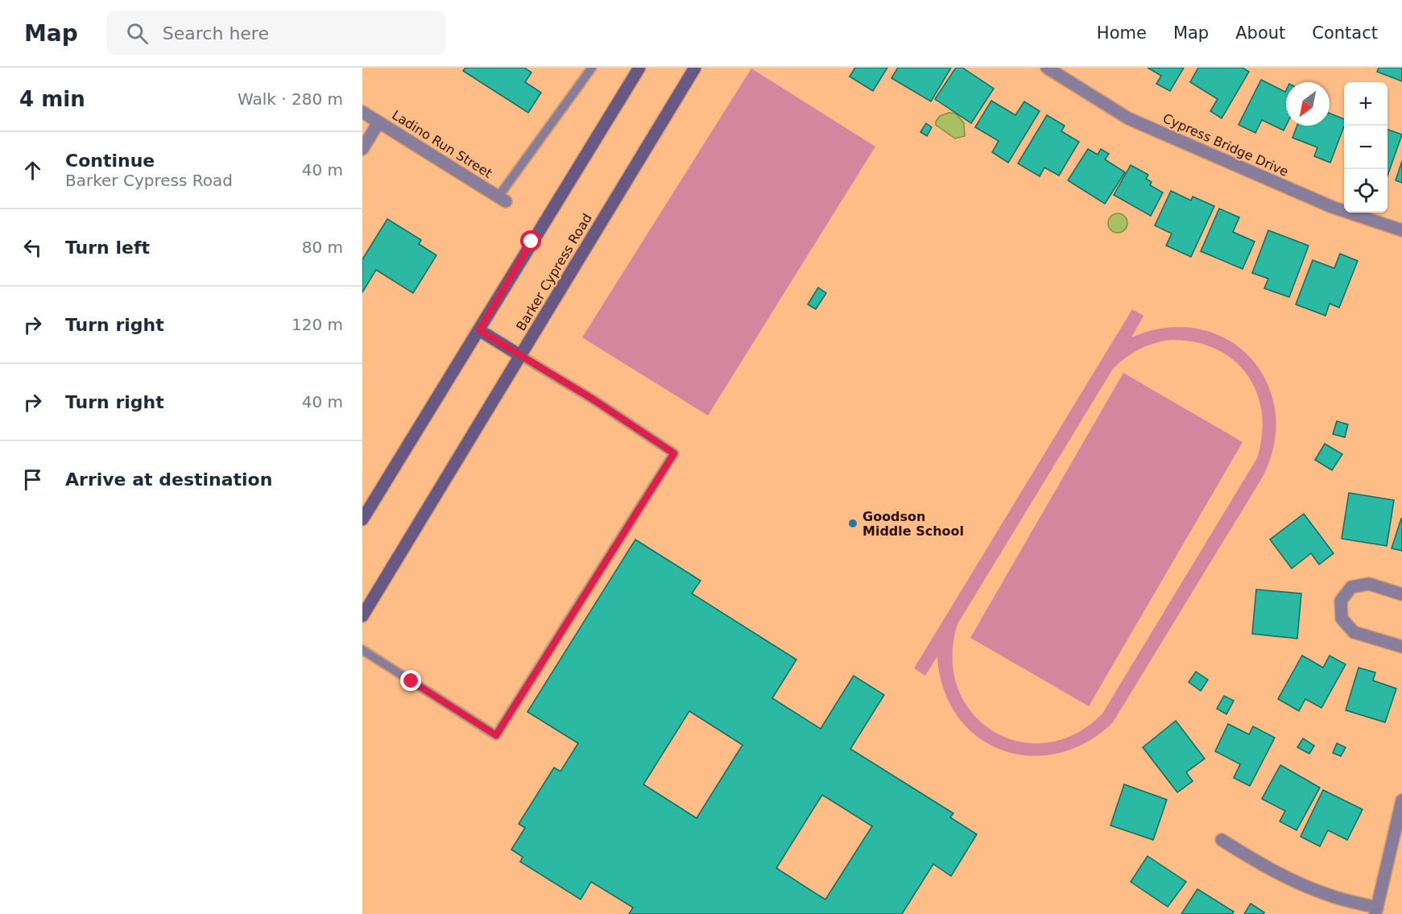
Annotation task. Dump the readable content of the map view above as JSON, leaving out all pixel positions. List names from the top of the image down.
{
  "streets": {
    "main road": ["Barker Cypress Road"],
    "street": ["Ladino Run Street", "Cypress Bridge Drive"]
  },
  "places": ["Goodson Middle School"],
  "north": "bottom left",
  "page": {
    "header": "Map",
    "search": "Search here",
    "nav": [
      "Home",
      "Map",
      "About",
      "Contact"
    ],
    "heading": ["4 min", "Walk · 280 m"],
    "map_buttons": ["+", "−"],
    "list": [
      ["Continue", "Barker Cypress Road", "40 m"],
      ["Turn left", "80 m"],
      ["Turn right", "120 m"],
      ["Turn right", "40 m"],
      "Arrive at destination"
    ]
  }
}
